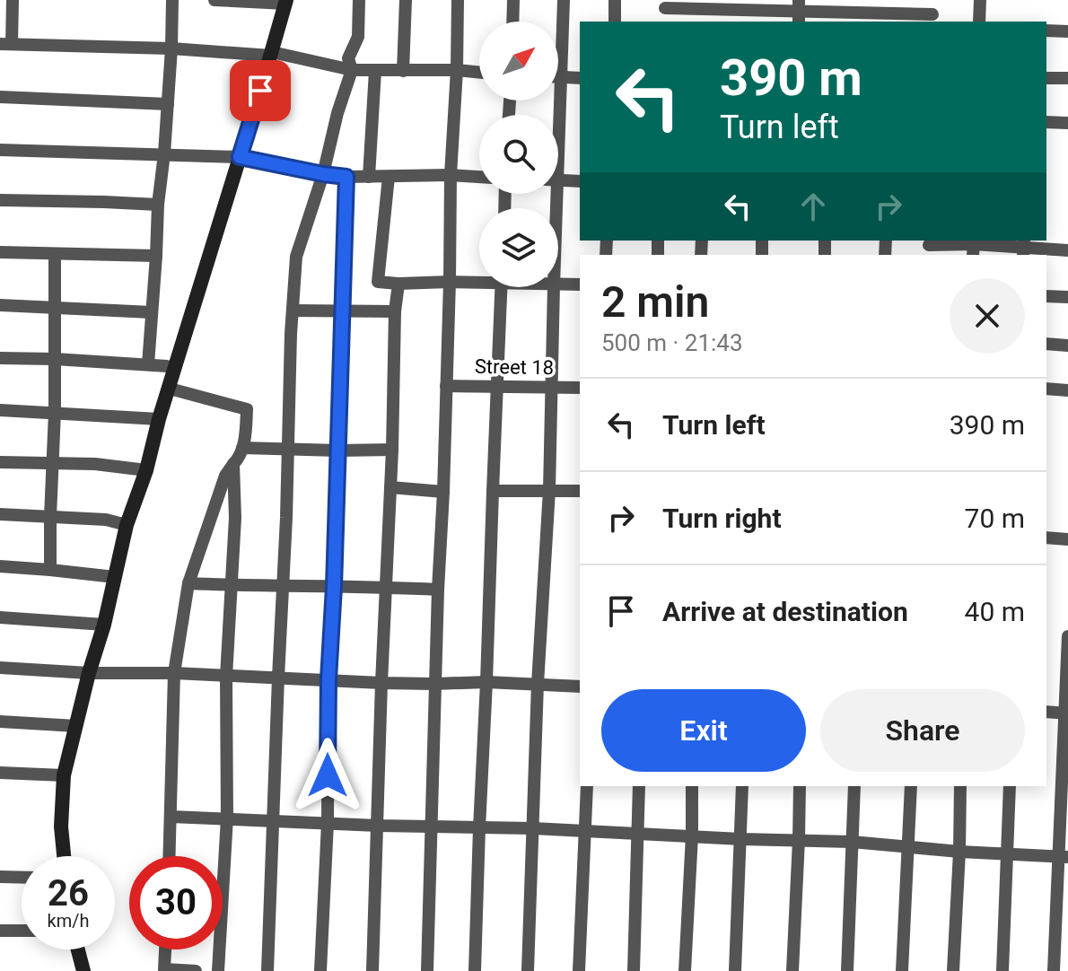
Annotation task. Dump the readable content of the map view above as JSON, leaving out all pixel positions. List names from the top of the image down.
{
  "streets": {
    "street": ["Street 18"]
  },
  "north": "top right",
  "page": {
    "turn": ["390 m", "Turn left"],
    "heading": ["2 min", "500 m · 21:43"],
    "list": [
      {
        "name": "Turn left",
        "value": "390 m"
      },
      {
        "name": "Turn right",
        "value": "70 m"
      },
      {
        "name": "Arrive at destination",
        "value": "40 m"
      }
    ],
    "buttons": ["Exit", "Share"],
    "speed": "26 km/h",
    "limit": "30"
  }
}
